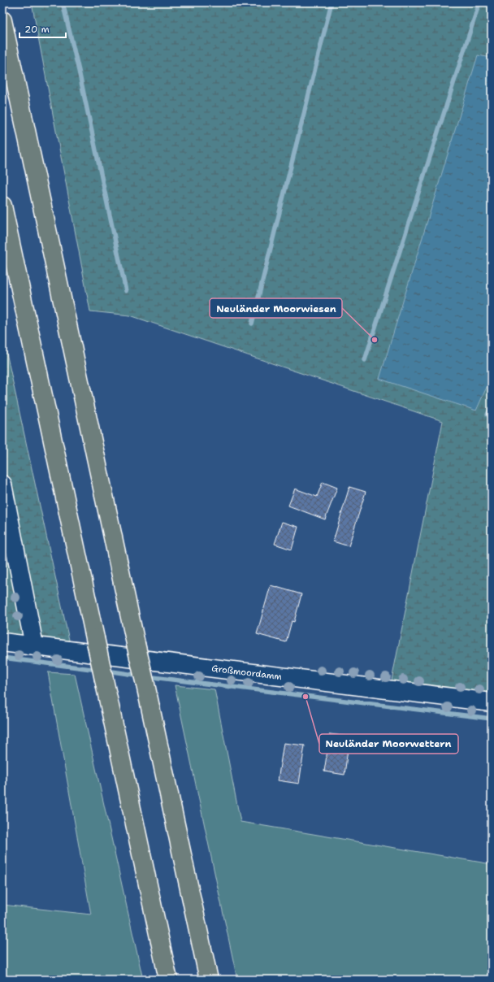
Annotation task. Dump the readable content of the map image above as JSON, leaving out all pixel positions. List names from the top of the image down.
{
  "streets": {
    "street": ["Großmoordamm"]
  },
  "places": ["Neuländer Moorwiesen", "Neuländer Moorwettern"],
  "scale_bar": "20 m"
}
